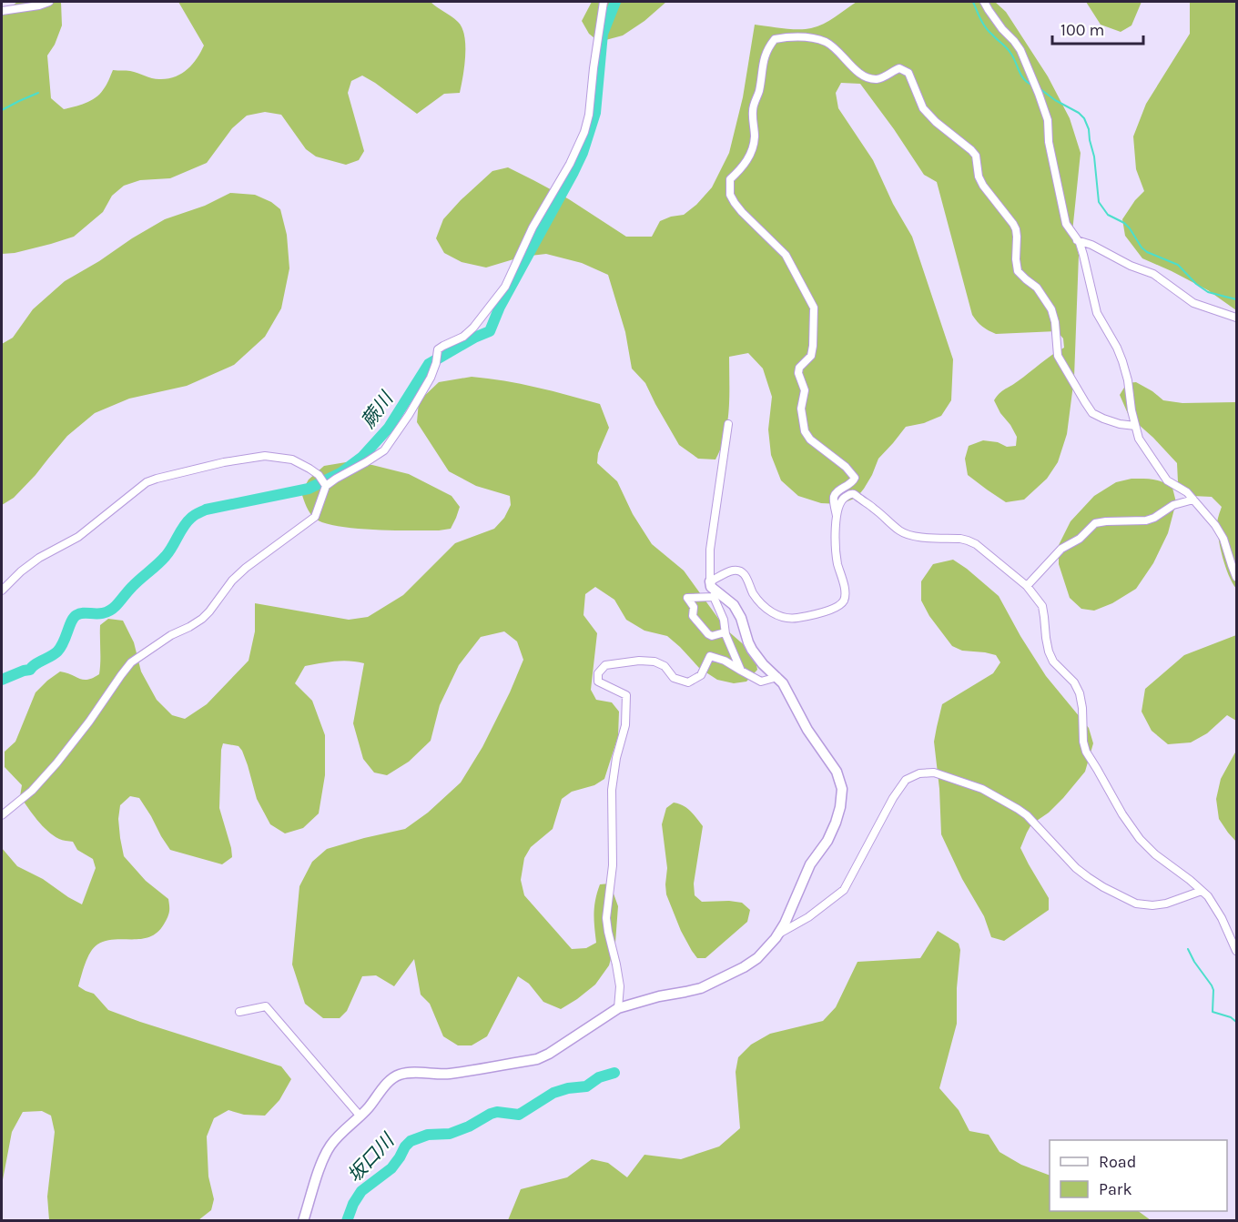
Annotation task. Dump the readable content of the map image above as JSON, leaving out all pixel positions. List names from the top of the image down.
{
  "water": ["蕨川", "坂口川"],
  "legend": ["Road", "Park"],
  "scale_bar": "100 m"
}
